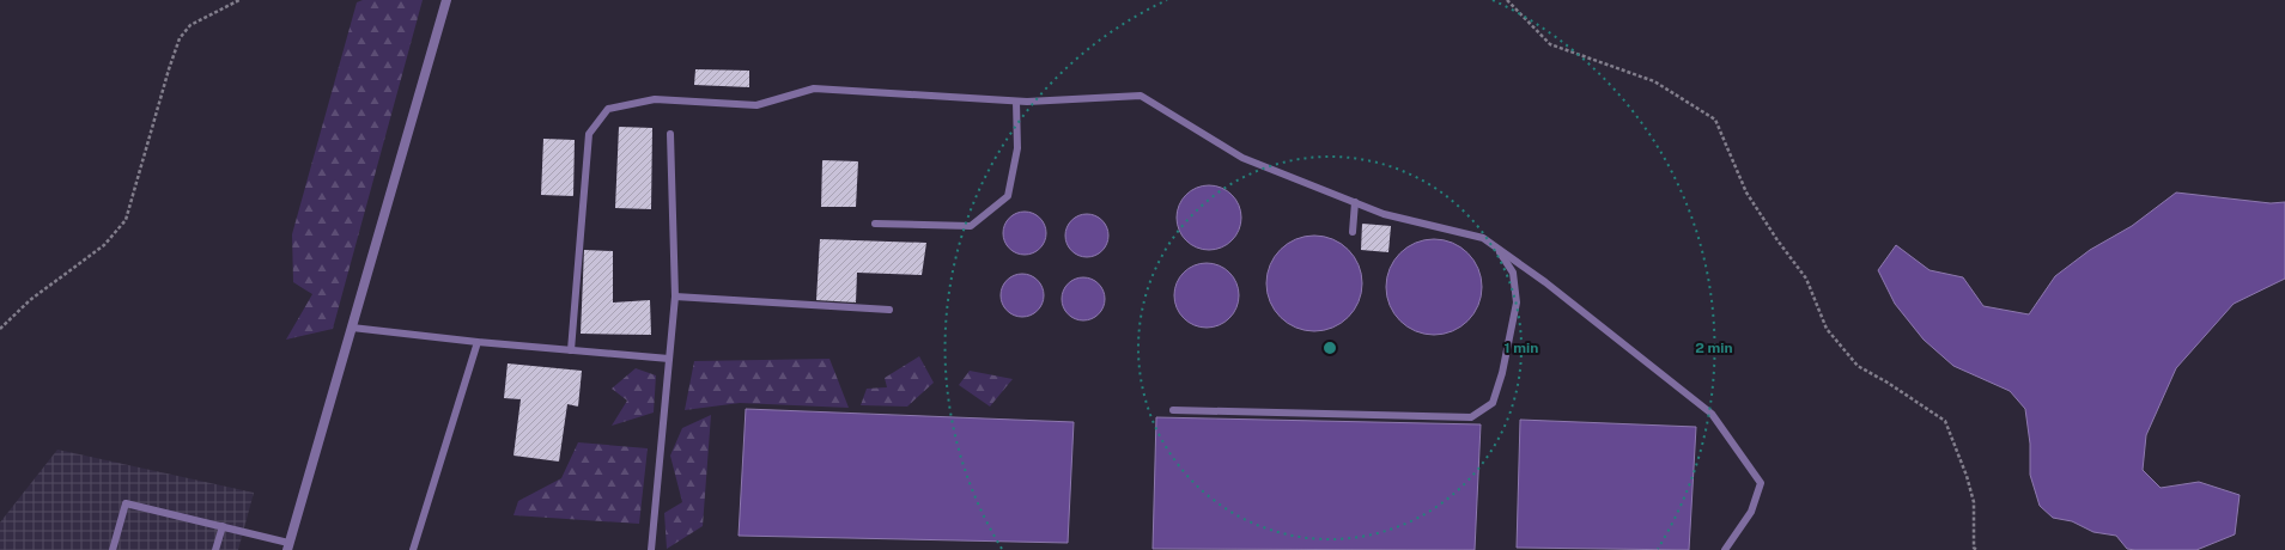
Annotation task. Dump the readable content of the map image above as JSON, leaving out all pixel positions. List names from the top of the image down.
{
  "rings": ["1 min", "2 min"]
}
